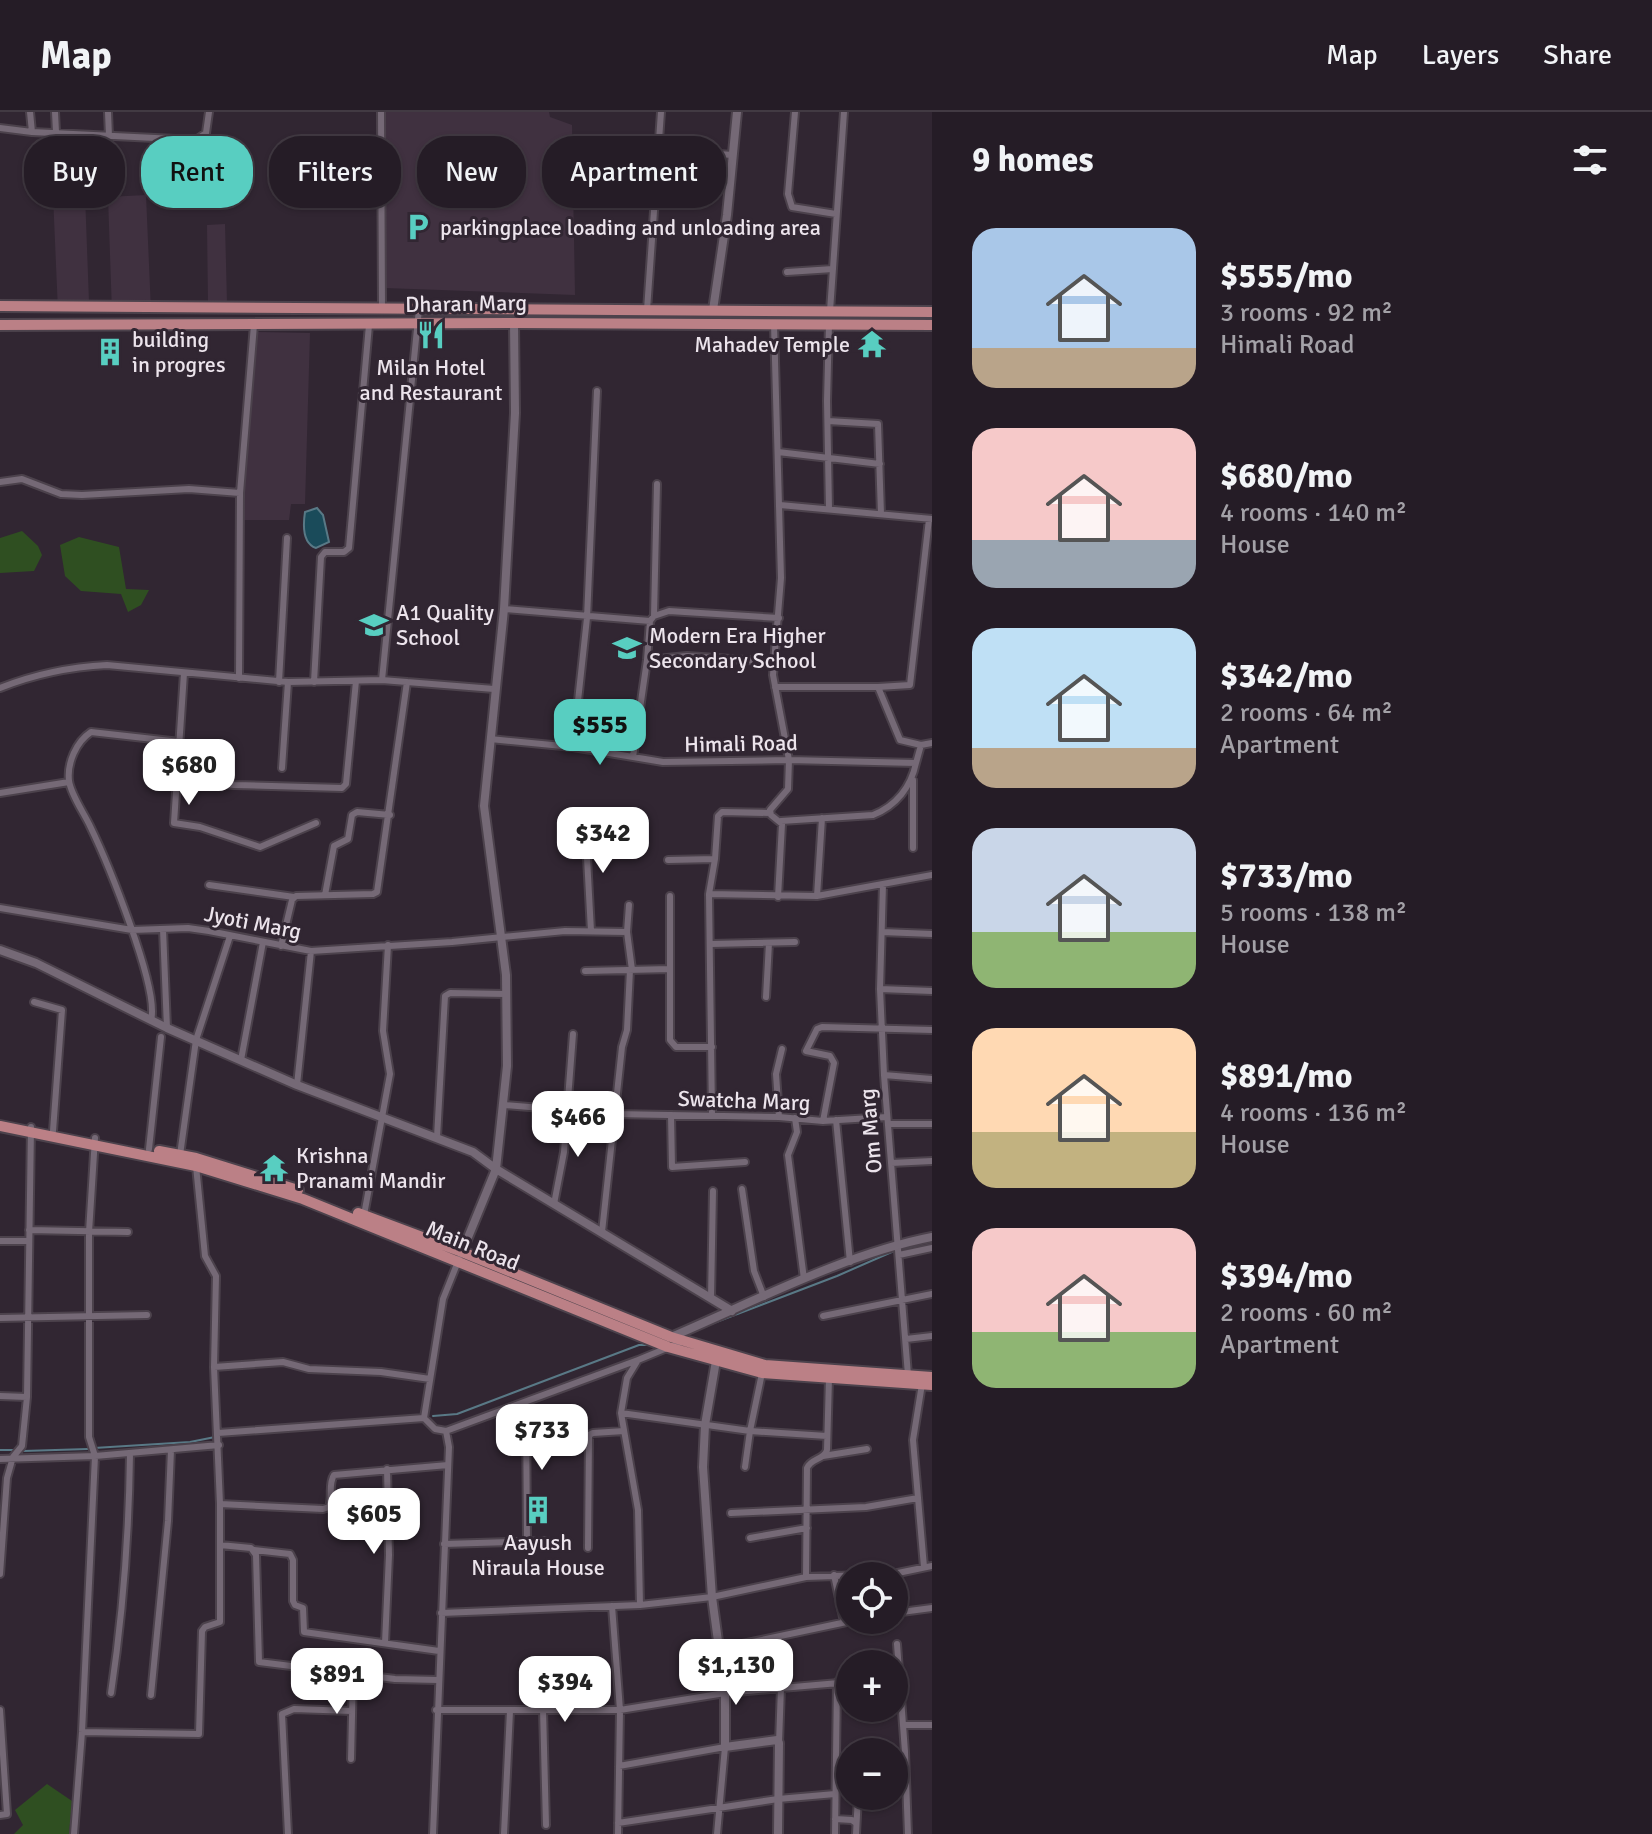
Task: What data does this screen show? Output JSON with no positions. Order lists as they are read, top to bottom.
{
  "streets": {
    "main road": ["Dharan Marg", "Main Road"],
    "street": [
      "Himali Road",
      "Jyoti Marg",
      "Swatcha Marg",
      "Om Marg"
    ]
  },
  "crossings": [
    ["Swatcha Marg", "Om Marg"],
    ["Om Marg", "Main Road"]
  ],
  "places": {
    "parking": ["parkingplace loading and unloading area"],
    "restaurant": ["Milan Hotel and Restaurant"],
    "temple": ["Mahadev Temple", "Krishna Pranami Mandir"],
    "building": ["building in progres", "Aayush Niraula House"],
    "school or university": ["A1 Quality School", "Modern Era Higher Secondary School"]
  },
  "page": {
    "header": "Map",
    "nav": ["Map", "Layers", "Share"],
    "heading": "9 homes",
    "chip": [
      "Buy",
      "Rent",
      "Filters",
      "New",
      "Apartment"
    ],
    "list": [
      {
        "name": "$555/mo",
        "note": "3 rooms · 92 m² · Himali Road"
      },
      {
        "name": "$680/mo",
        "note": "4 rooms · 140 m² · House"
      },
      {
        "name": "$342/mo",
        "note": "2 rooms · 64 m² · Apartment"
      },
      {
        "name": "$733/mo",
        "note": "5 rooms · 138 m² · House"
      },
      {
        "name": "$891/mo",
        "note": "4 rooms · 136 m² · House"
      },
      {
        "name": "$394/mo",
        "note": "2 rooms · 60 m² · Apartment"
      }
    ],
    "price": [
      "$555",
      "$680",
      "$342",
      "$466",
      "$733",
      "$605",
      "$1,130",
      "$891",
      "$394"
    ],
    "map_buttons": ["+", "−"]
  }
}
